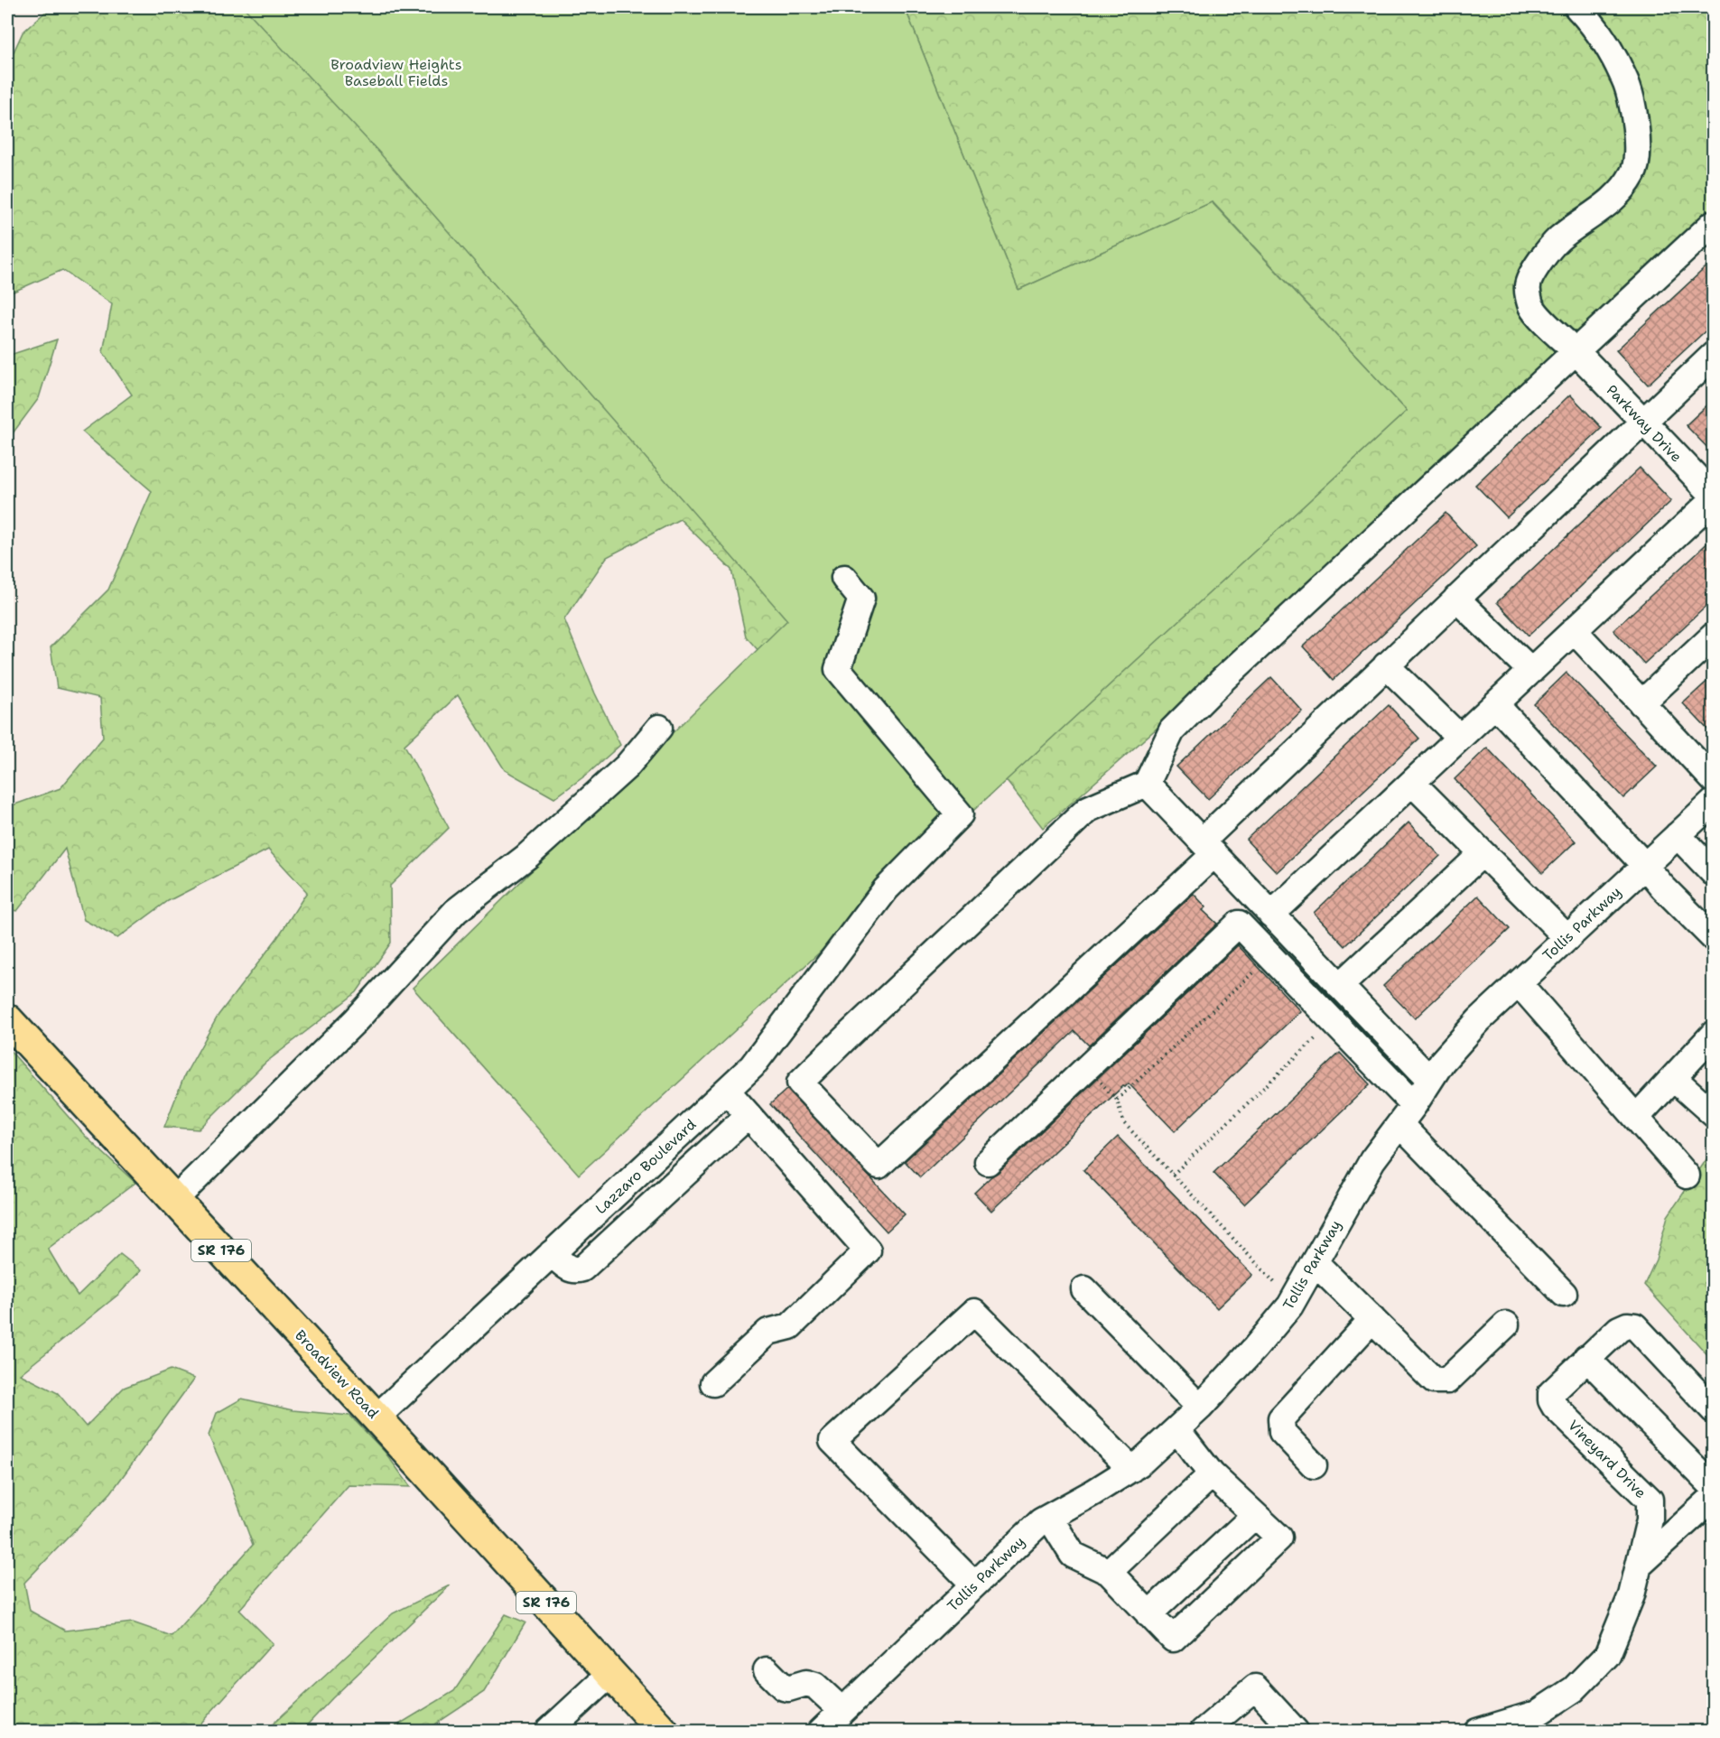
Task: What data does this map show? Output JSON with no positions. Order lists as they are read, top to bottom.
{
  "streets": {
    "main road": ["SR 176", "Broadview Road"],
    "street": [
      "Parkway Drive",
      "Tollis Parkway",
      "Lazzaro Boulevard",
      "Vineyard Drive"
    ]
  },
  "crossings": [
    ["Lazzaro Boulevard", "Broadview Road"]
  ],
  "parks": ["Broadview Heights Baseball Fields"]
}
